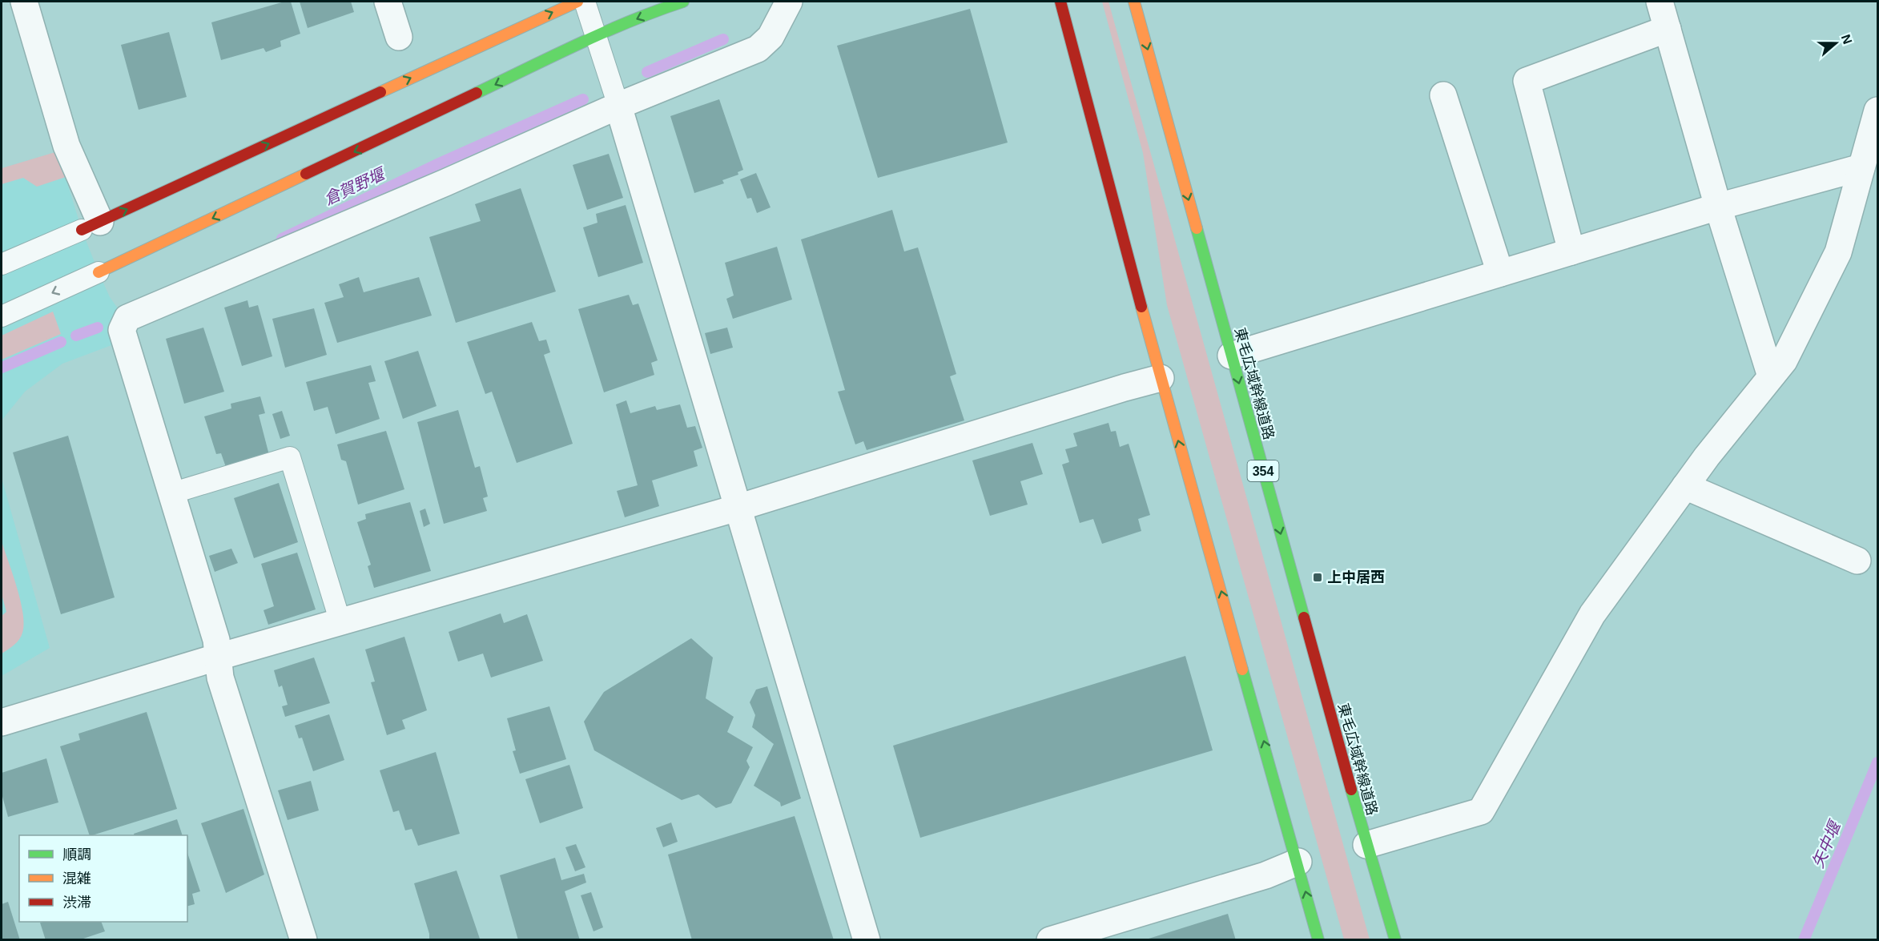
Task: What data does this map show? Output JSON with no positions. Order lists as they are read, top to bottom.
{
  "streets": {
    "main road": ["東毛広域幹線道路", "354"]
  },
  "water": ["倉賀野堰", "矢中堰"],
  "places": {
    "transit": ["上中居西"]
  },
  "legend": ["順調", "混雑", "渋滞"],
  "north": "right"
}
